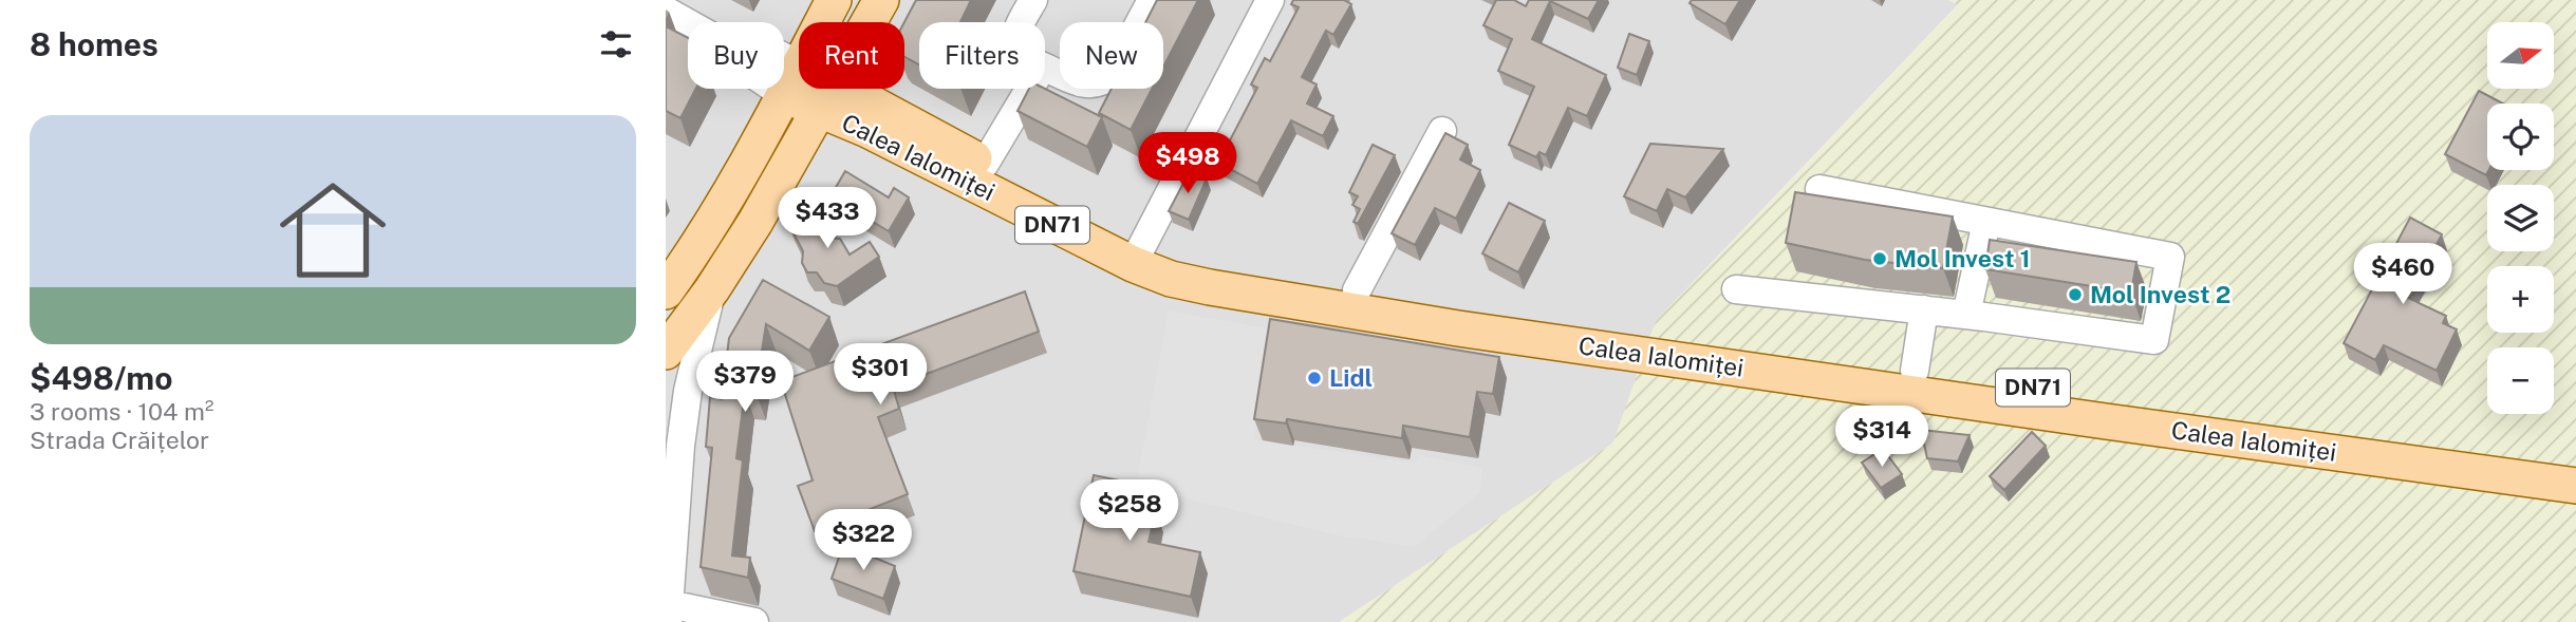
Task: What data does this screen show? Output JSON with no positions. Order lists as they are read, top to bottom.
{
  "streets": {
    "main road": ["Calea Ialomiței", "DN71"]
  },
  "places": ["Mol Invest 1", "Mol Invest 2", "Lidl"],
  "north": "right",
  "page": {
    "heading": "8 homes",
    "map_buttons": ["+", "−"],
    "chip": [
      "Buy",
      "Rent",
      "Filters",
      "New"
    ],
    "list": [
      {
        "name": "$498/mo",
        "note": "3 rooms · 104 m² · Strada Crăițelor"
      }
    ],
    "price": [
      "$498",
      "$433",
      "$460",
      "$301",
      "$379",
      "$314",
      "$258",
      "$322"
    ]
  }
}
